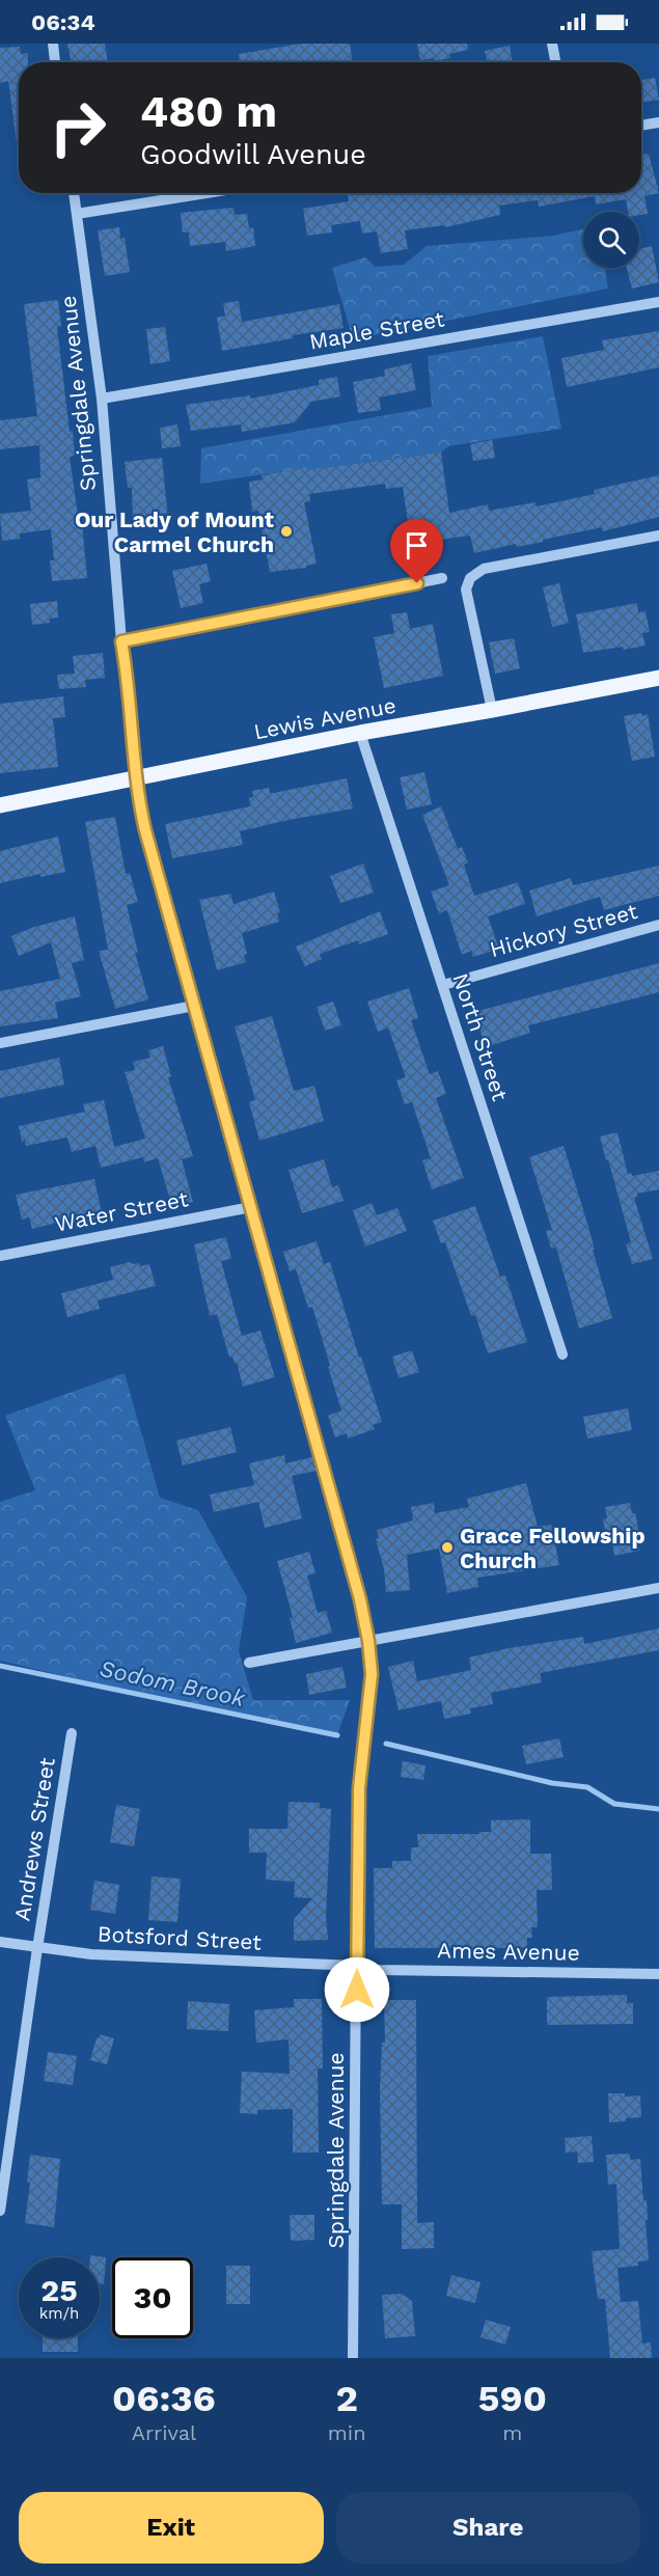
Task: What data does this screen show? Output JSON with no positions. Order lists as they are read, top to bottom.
{
  "streets": {
    "main road": ["Lewis Avenue"],
    "street": [
      "Maple Street",
      "Springdale Avenue",
      "Hickory Street",
      "North Street",
      "Water Street",
      "Andrews Street",
      "Botsford Street",
      "Ames Avenue"
    ]
  },
  "crossings": [
    ["Maple Street", "Springdale Avenue"],
    ["Springdale Avenue", "Lewis Avenue"],
    ["Springdale Avenue", "Water Street"],
    ["Springdale Avenue", "Botsford Street"],
    ["Springdale Avenue", "Ames Avenue"],
    ["Lewis Avenue", "North Street"],
    ["Hickory Street", "North Street"],
    ["Andrews Street", "Botsford Street"],
    ["Botsford Street", "Ames Avenue"]
  ],
  "water": ["Sodom Brook"],
  "places": ["Our Lady of Mount Carmel Church", "Grace Fellowship Church"],
  "page": {
    "status": "06:34",
    "turn": ["480 m", "Goodwill Avenue"],
    "speed": "25 km/h",
    "limit": "30",
    "eta": [
      "06:36",
      "Arrival",
      "2",
      "min",
      "590",
      "m"
    ],
    "buttons": ["Exit", "Share"]
  }
}
